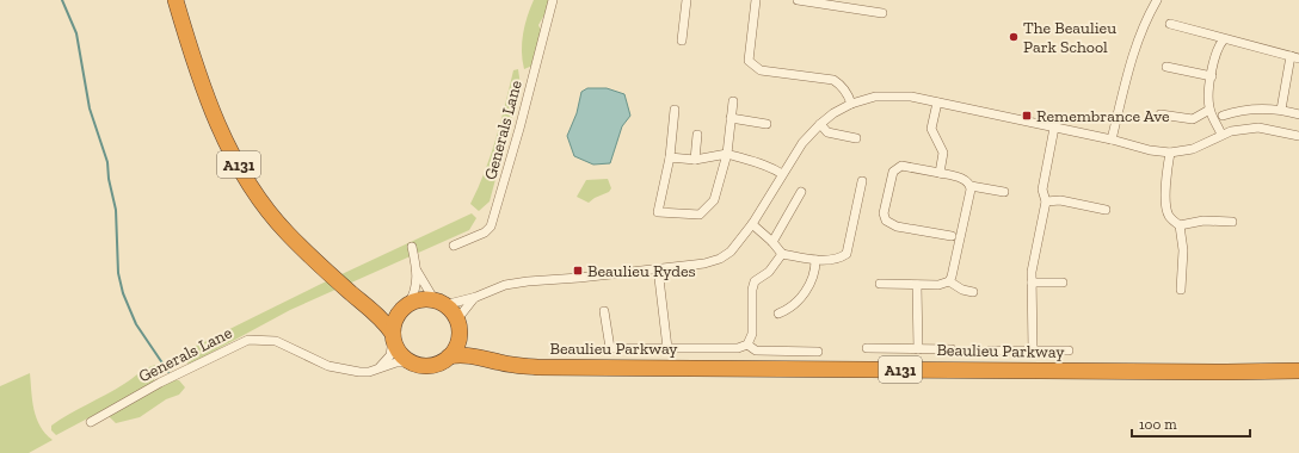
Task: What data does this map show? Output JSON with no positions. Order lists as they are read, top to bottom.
{
  "streets": {
    "highway": ["A131", "Beaulieu Parkway"],
    "street": ["Generals Lane"]
  },
  "crossings": [
    ["Generals Lane", "A131"],
    ["Generals Lane", "Beaulieu Parkway"],
    ["A131", "Beaulieu Parkway"]
  ],
  "places": {
    "other": ["The Beaulieu Park School"],
    "transit": ["Remembrance Ave", "Beaulieu Rydes"]
  },
  "scale_bar": "100 m"
}
